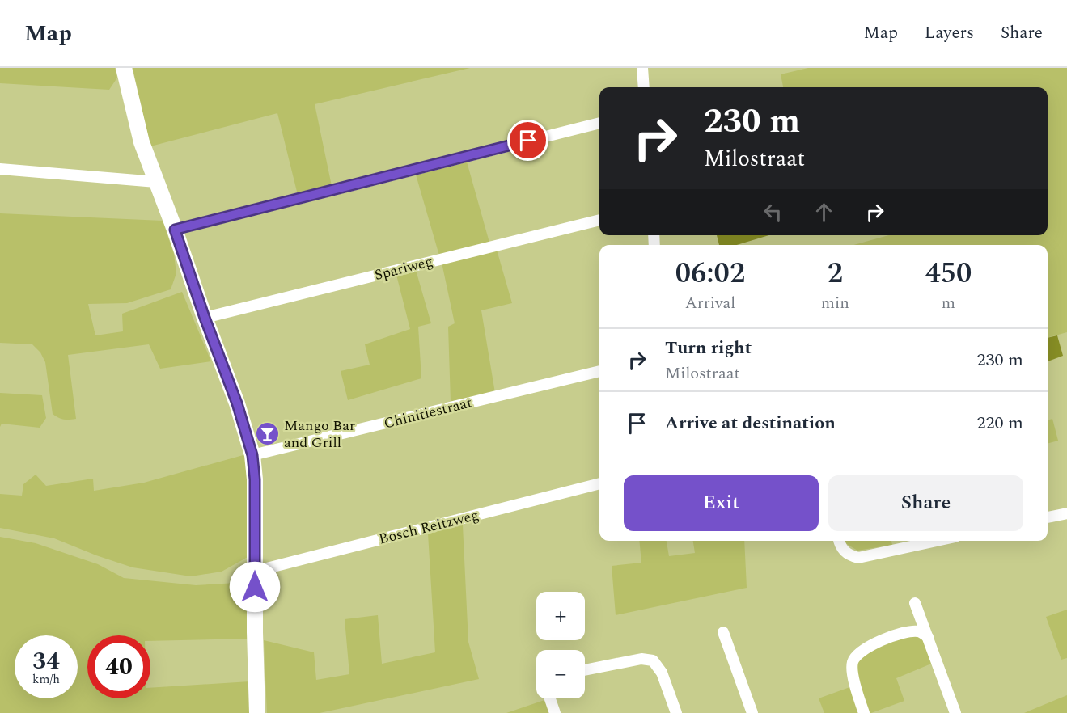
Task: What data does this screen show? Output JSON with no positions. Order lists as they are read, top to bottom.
{
  "streets": {
    "street": ["Spariweg", "Chinitiestraat", "Bosch Reitzweg"]
  },
  "places": {
    "bar": ["Mango Bar and Grill"]
  },
  "page": {
    "header": "Map",
    "nav": ["Map", "Layers", "Share"],
    "turn": ["230 m", "Milostraat"],
    "eta": [
      "06:02",
      "Arrival",
      "2",
      "min",
      "450",
      "m"
    ],
    "list": [
      {
        "name": "Turn right",
        "note": "Milostraat",
        "value": "230 m"
      },
      {
        "name": "Arrive at destination",
        "value": "220 m"
      }
    ],
    "buttons": ["Exit", "Share"],
    "map_buttons": ["+", "−"],
    "speed": "34 km/h",
    "limit": "40"
  }
}
